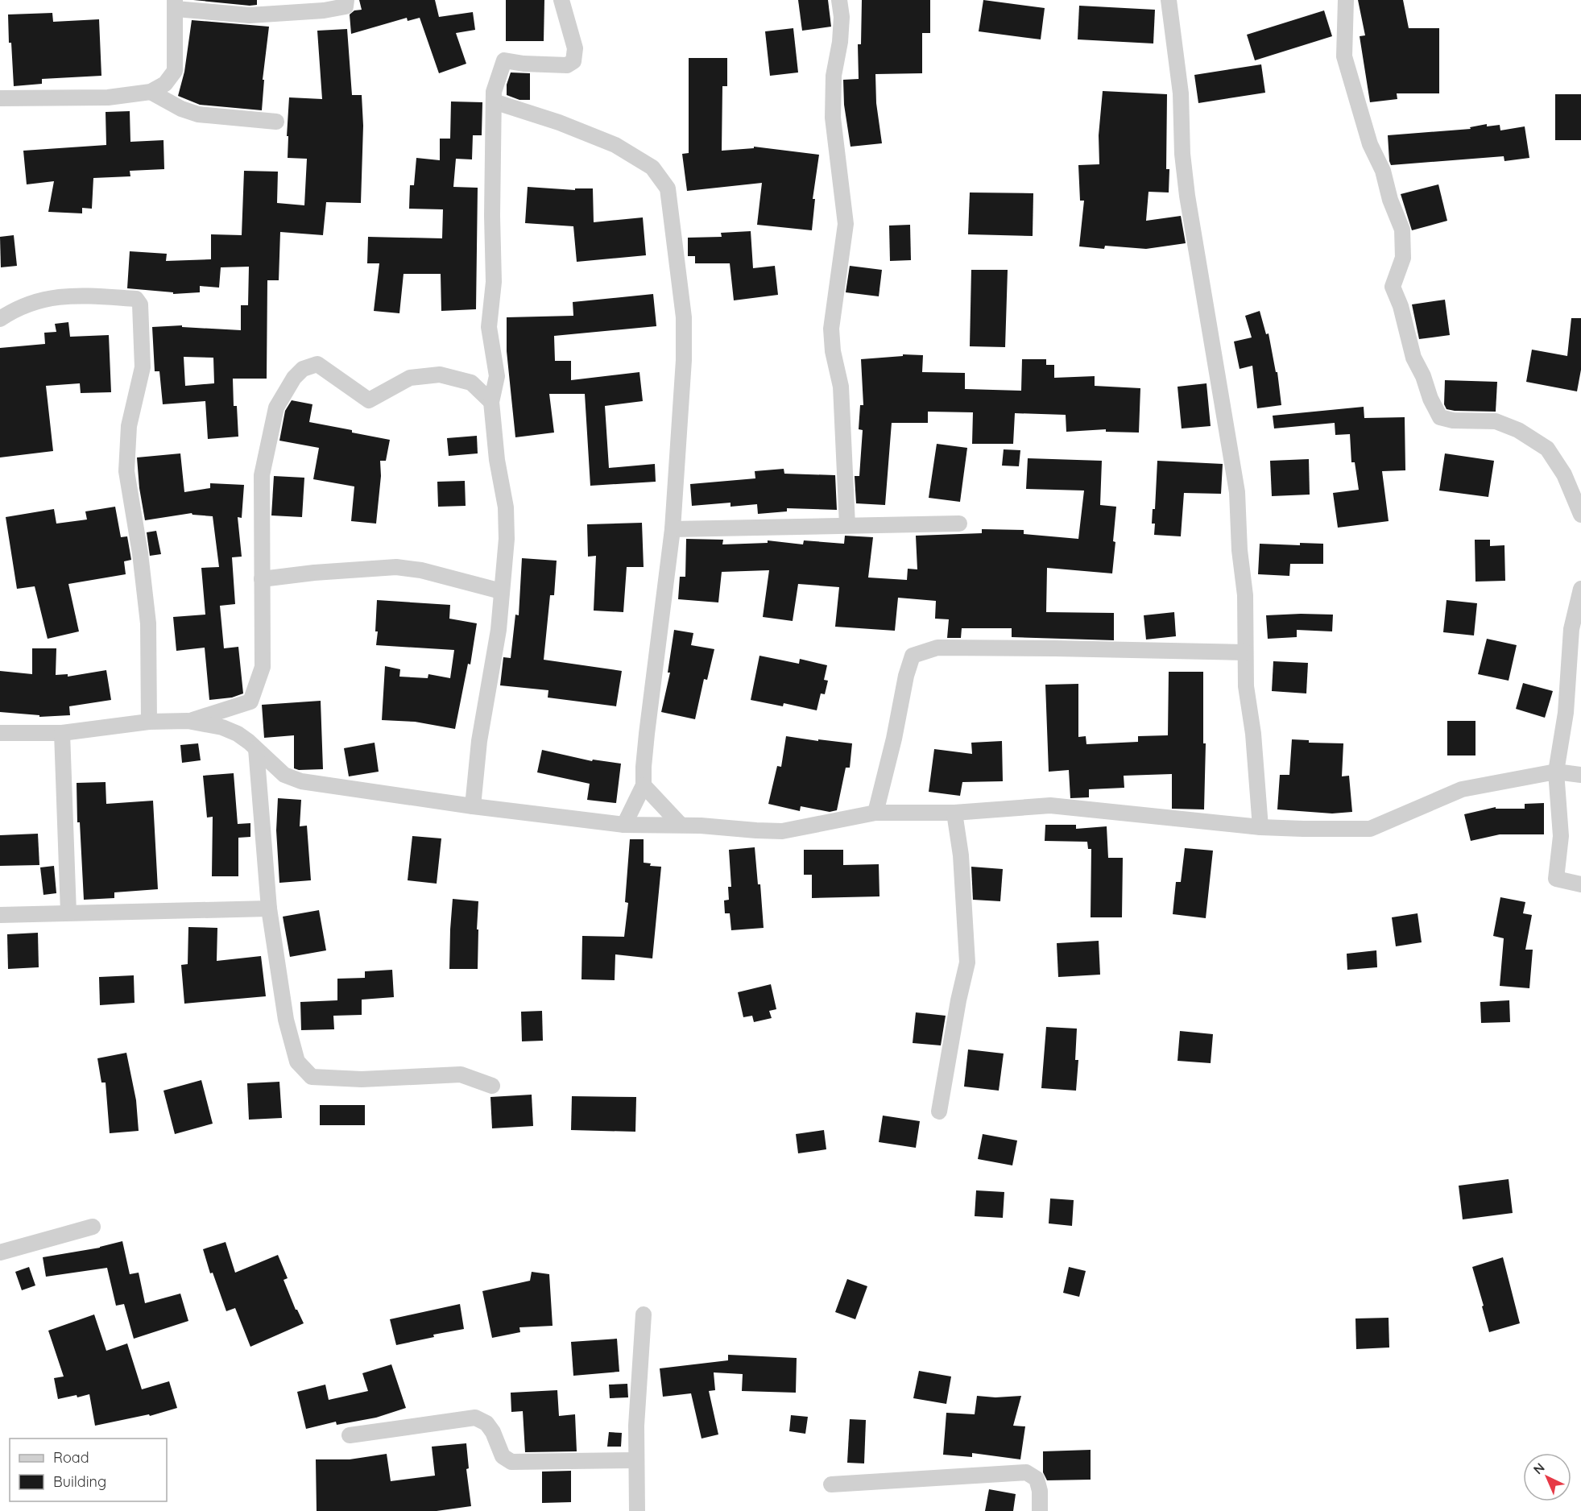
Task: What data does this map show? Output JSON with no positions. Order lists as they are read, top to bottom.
{
  "legend": ["Road", "Building"],
  "north": "top left"
}
